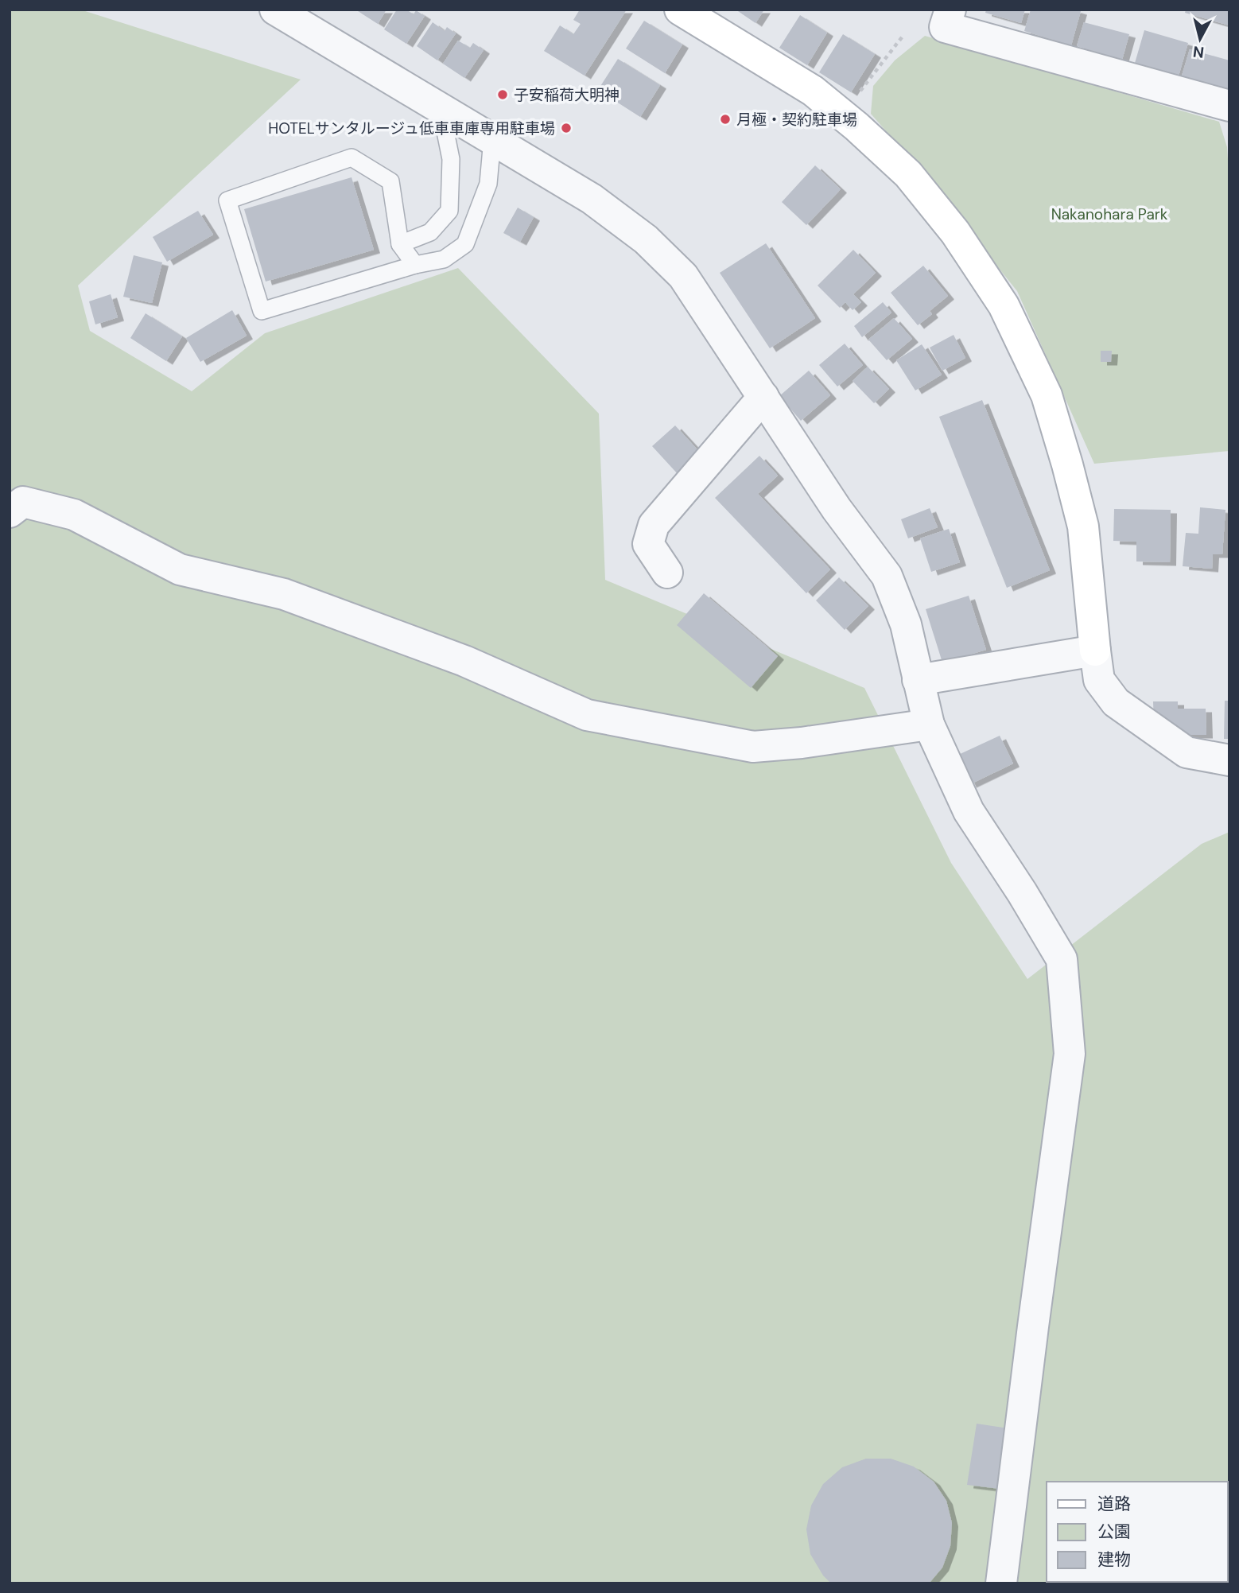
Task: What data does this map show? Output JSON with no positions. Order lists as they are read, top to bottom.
{
  "parks": ["Nakanohara Park"],
  "places": ["子安稲荷大明神", "月極・契約駐車場", "HOTELサンタルージュ低車車庫専用駐車場"],
  "legend": ["道路", "公園", "建物"],
  "north": "bottom"
}
